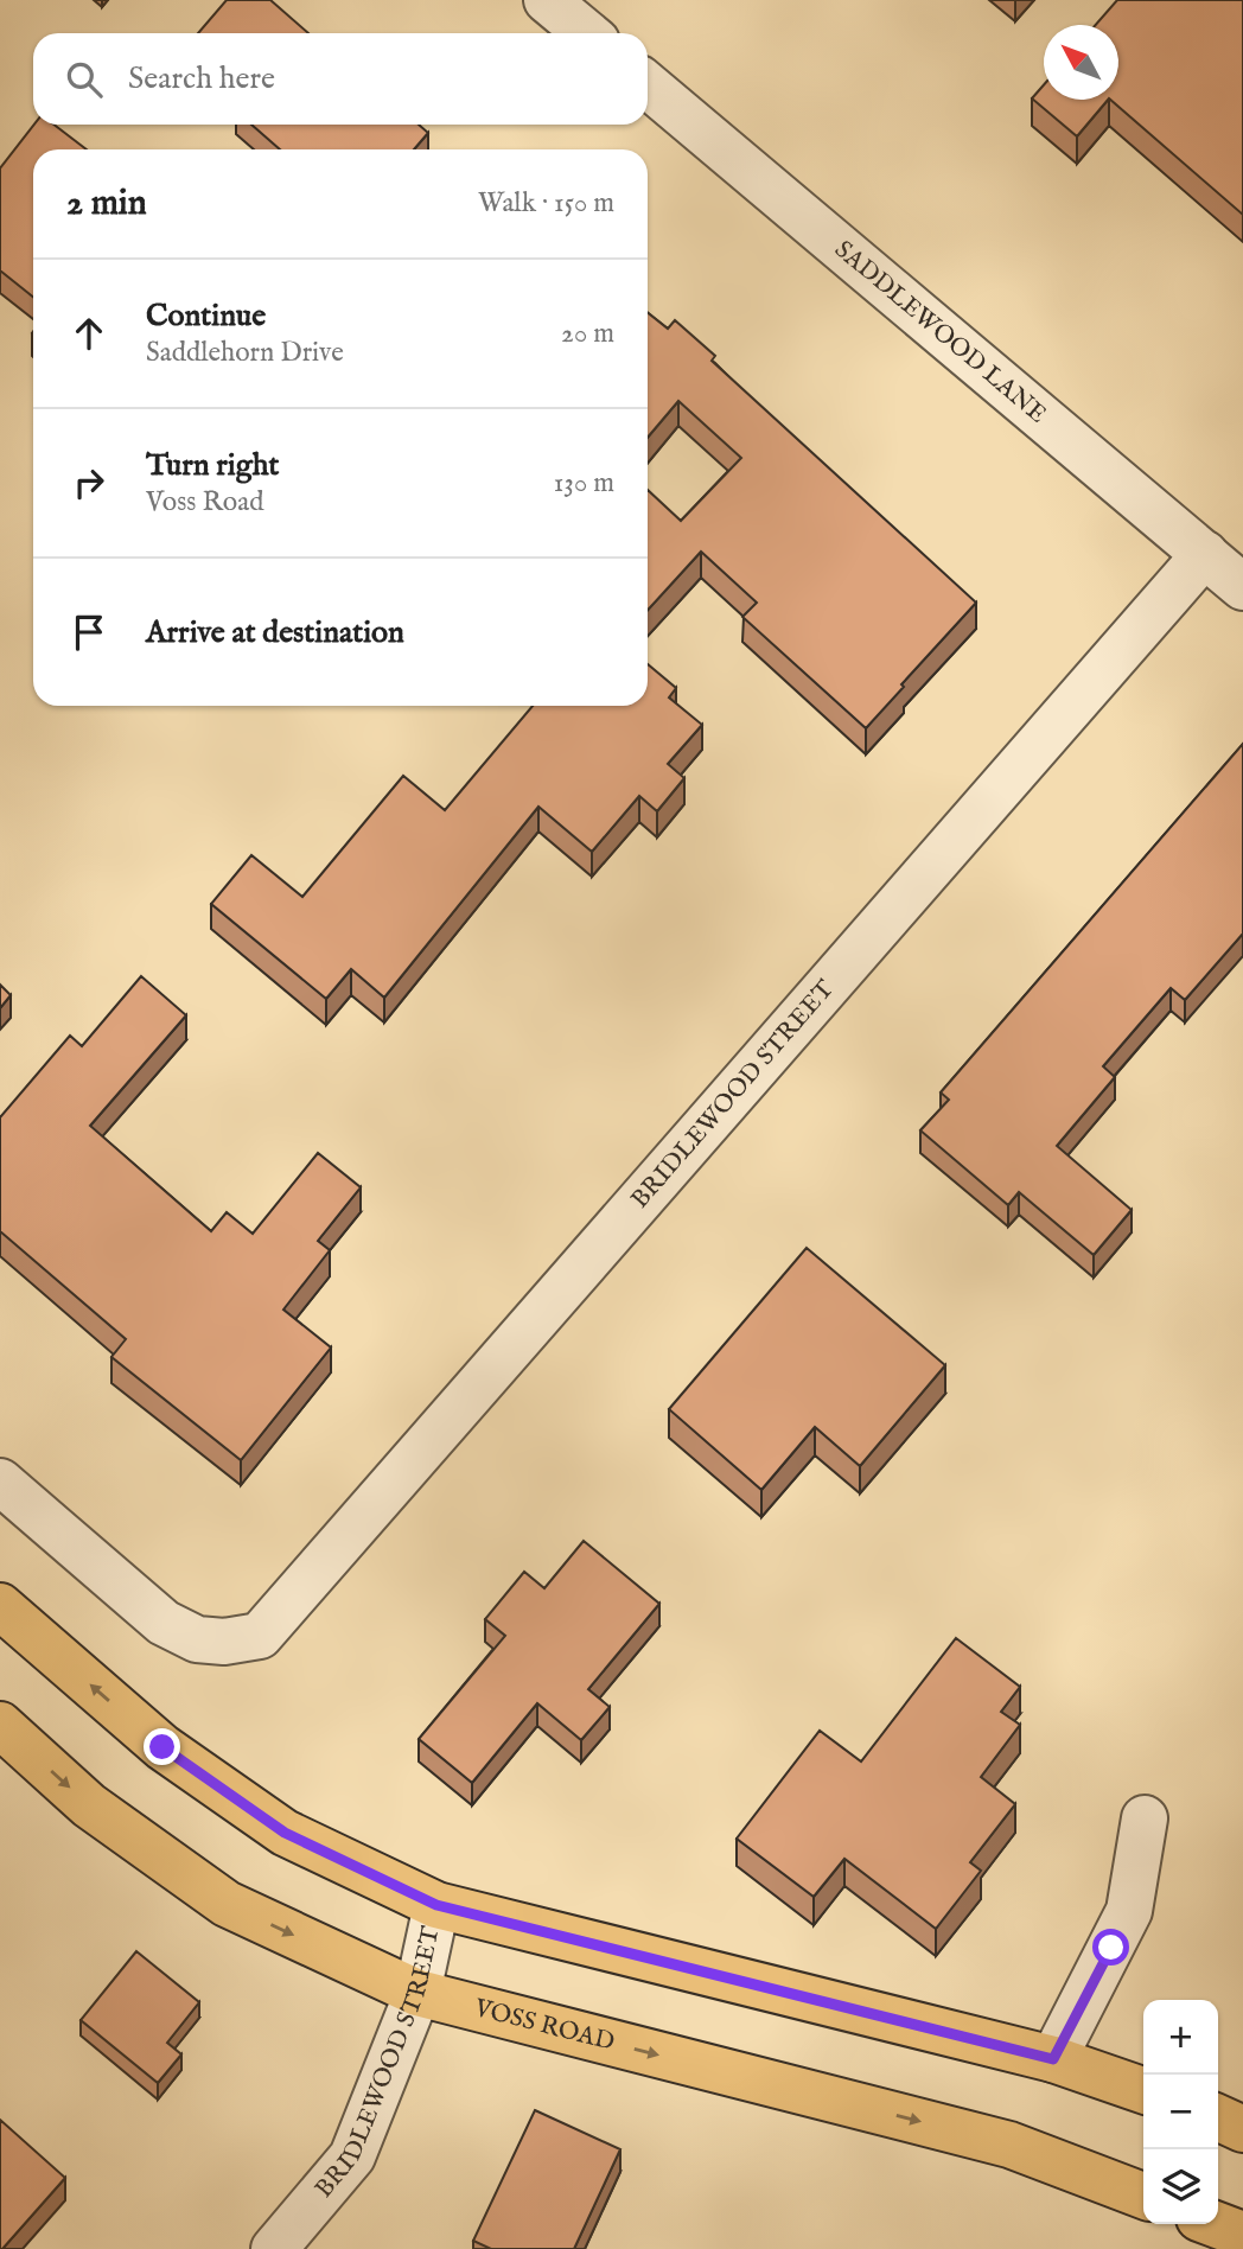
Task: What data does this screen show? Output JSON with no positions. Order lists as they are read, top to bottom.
{
  "streets": {
    "main road": ["VOSS ROAD"],
    "street": ["SADDLEWOOD LANE", "BRIDLEWOOD STREET"]
  },
  "crossings": [
    ["SADDLEWOOD LANE", "BRIDLEWOOD STREET"],
    ["BRIDLEWOOD STREET", "VOSS ROAD"]
  ],
  "north": "top left",
  "page": {
    "search": "Search here",
    "heading": ["2 min", "Walk · 150 m"],
    "list": [
      ["Continue", "Saddlehorn Drive", "20 m"],
      ["Turn right", "Voss Road", "130 m"],
      "Arrive at destination"
    ],
    "map_buttons": ["+", "−"]
  }
}
